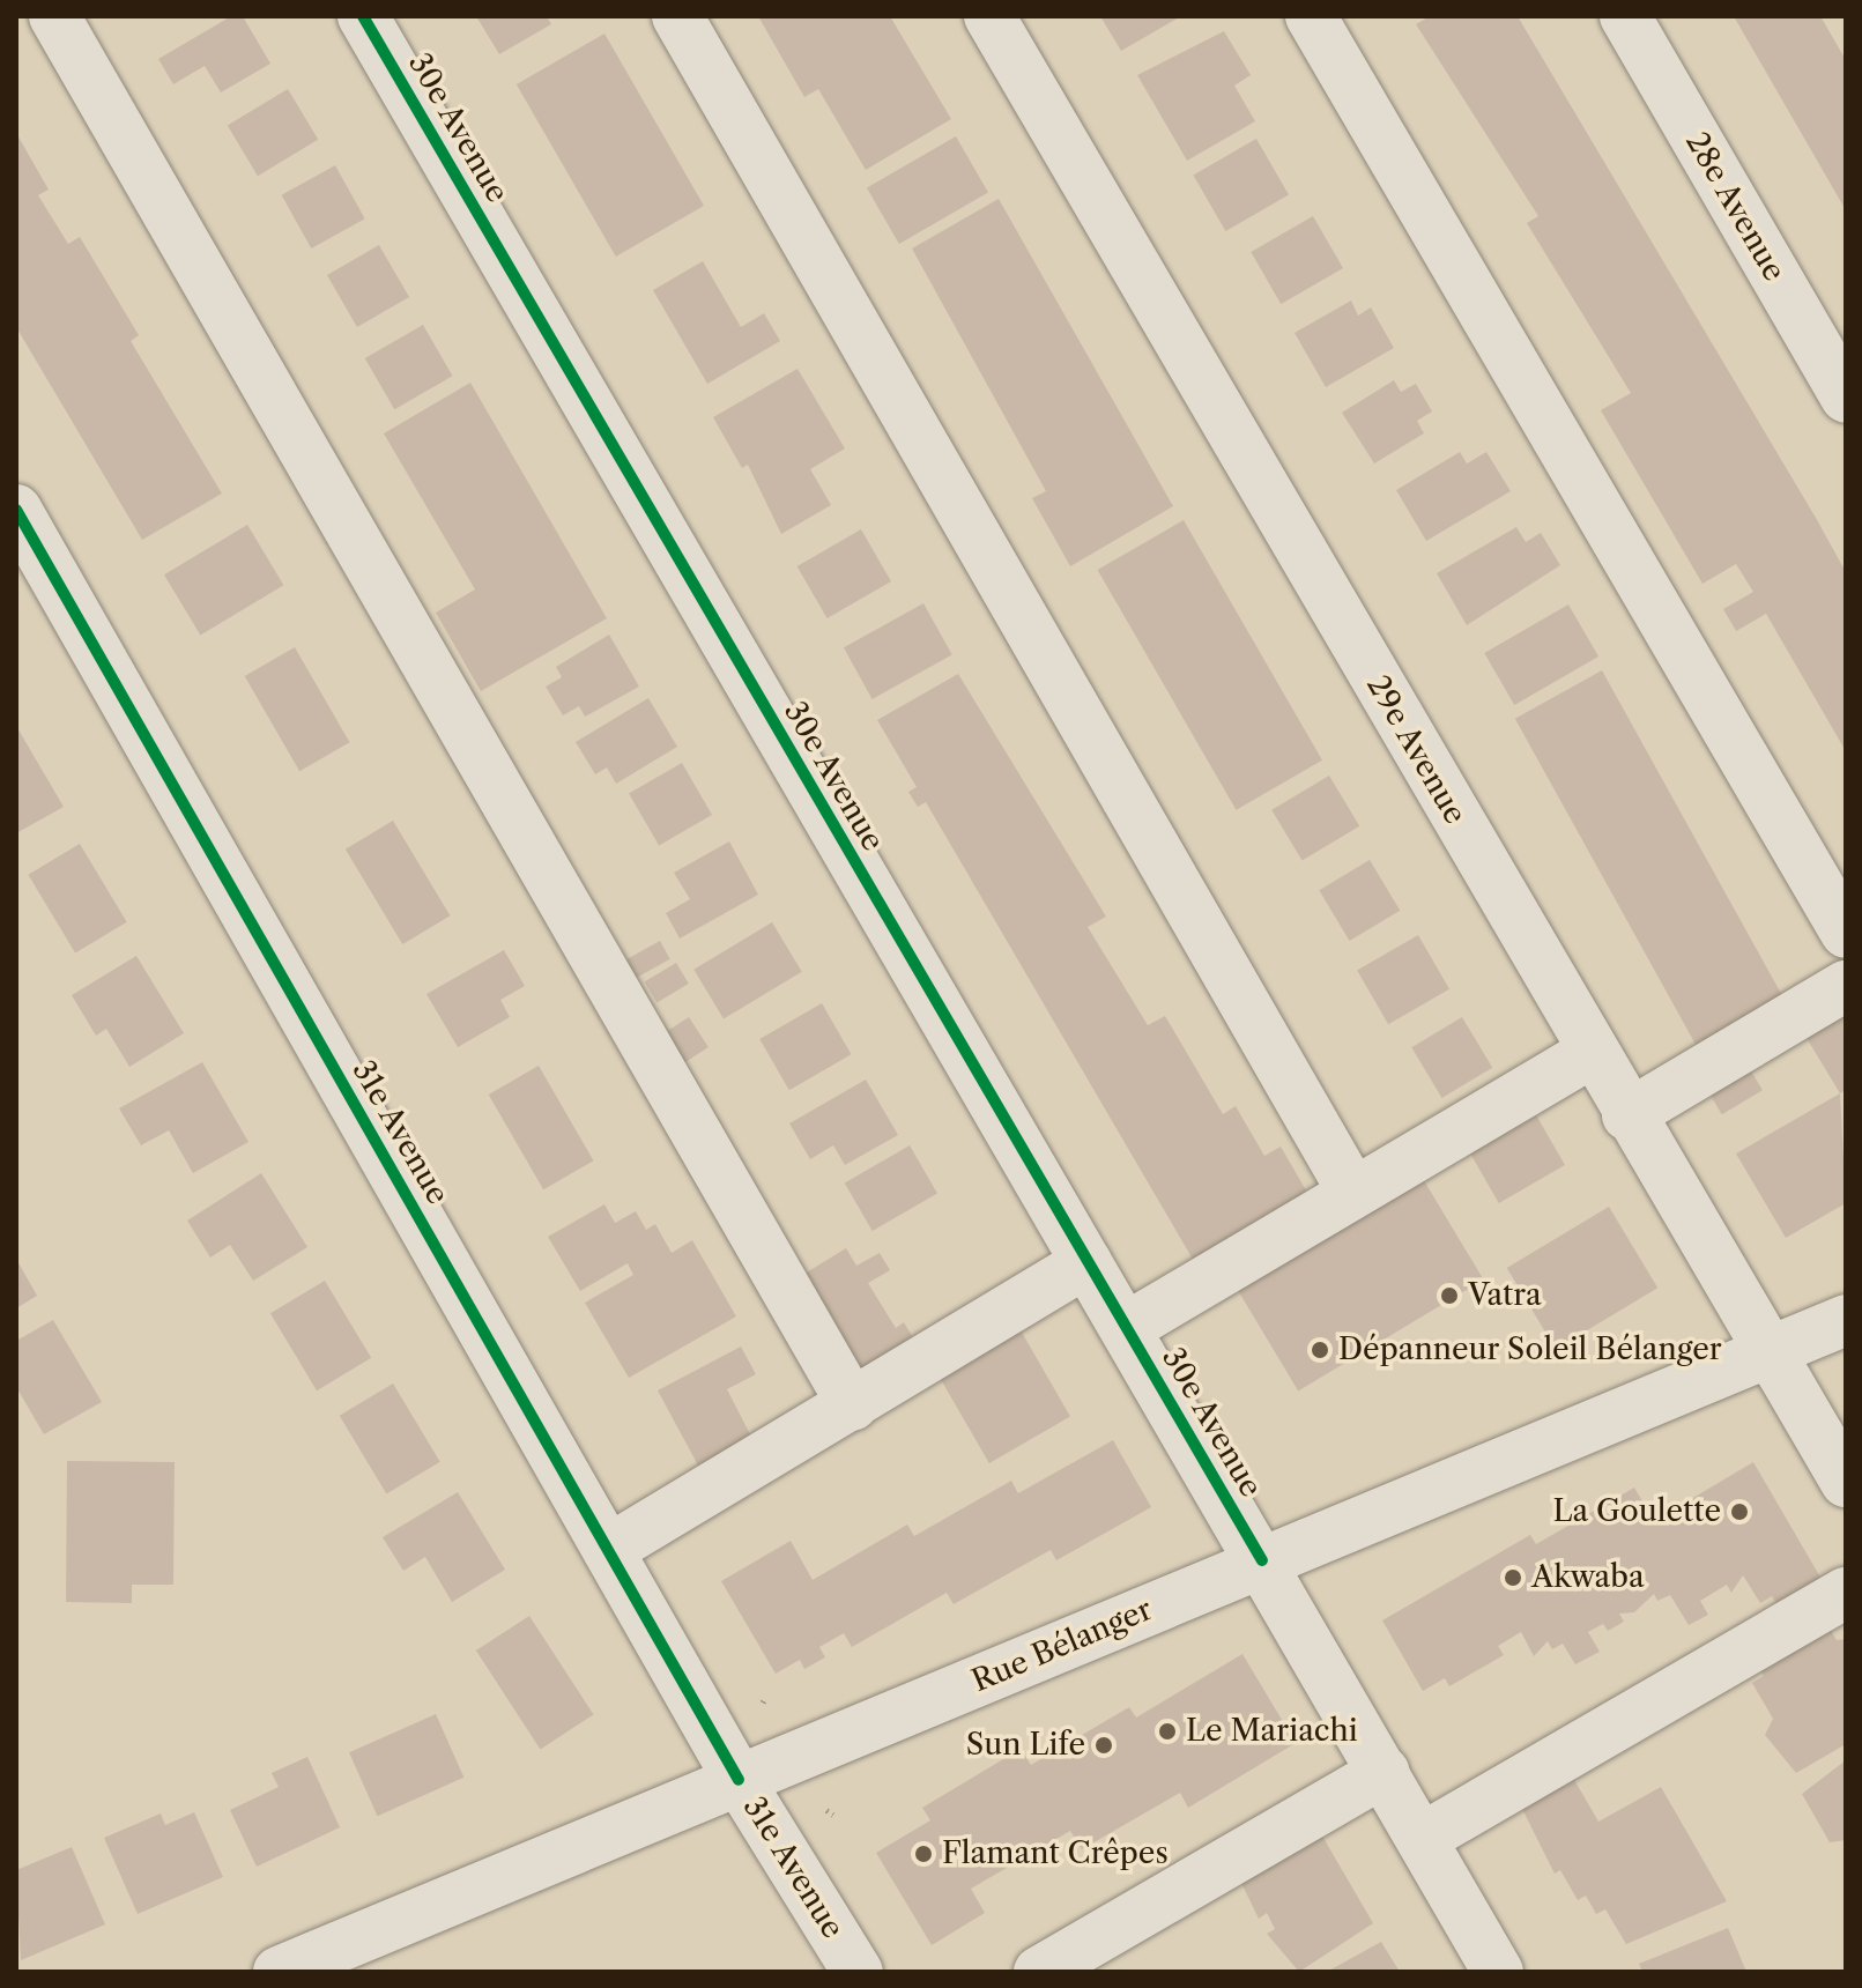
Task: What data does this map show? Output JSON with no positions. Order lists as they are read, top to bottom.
{
  "streets": {
    "street": [
      "30e Avenue",
      "28e Avenue",
      "29e Avenue",
      "31e Avenue",
      "Rue Bélanger"
    ]
  },
  "crossings": [
    ["30e Avenue", "Rue Bélanger"],
    ["29e Avenue", "Rue Bélanger"],
    ["31e Avenue", "Rue Bélanger"]
  ],
  "places": [
    "Vatra",
    "Dépanneur Soleil Bélanger",
    "La Goulette",
    "Akwaba",
    "Le Mariachi",
    "Sun Life",
    "Flamant Crêpes"
  ]
}
